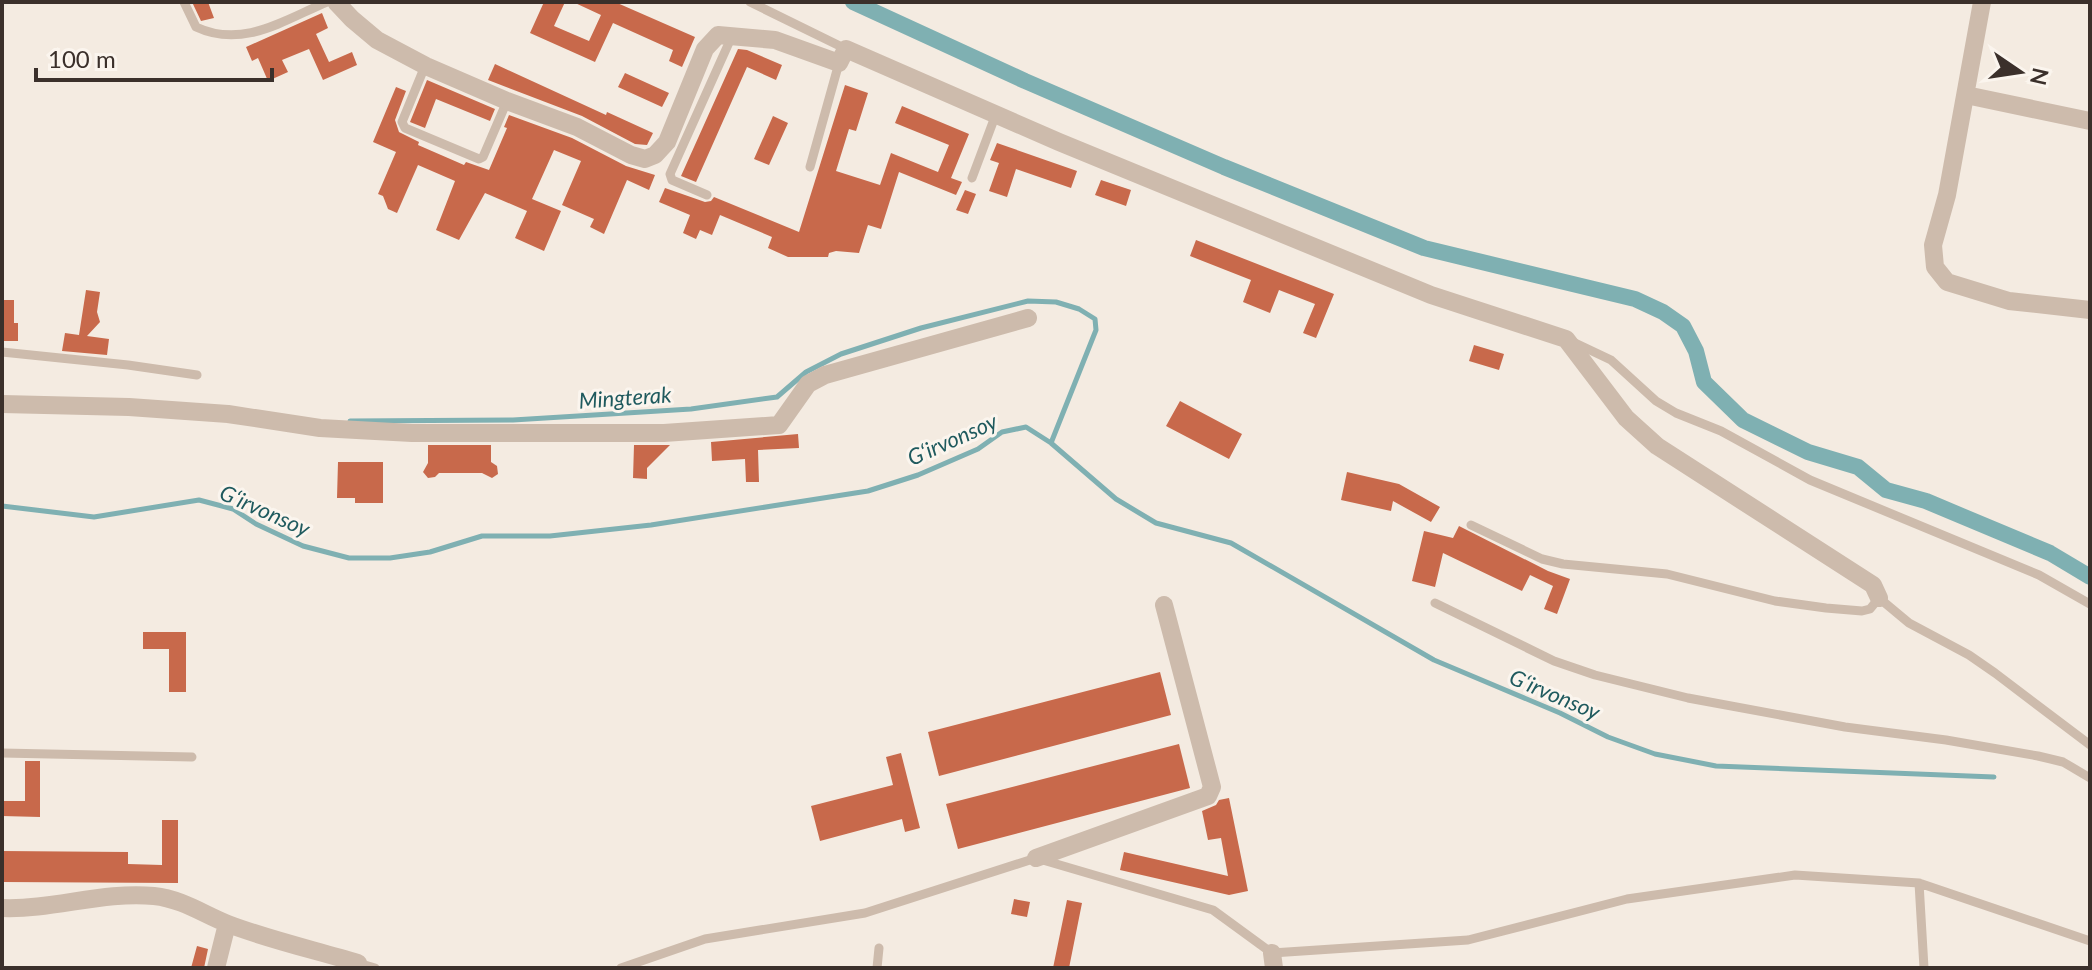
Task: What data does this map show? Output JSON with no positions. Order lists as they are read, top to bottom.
{
  "water": ["Mingterak", "G‘irvonsoy"],
  "scale_bar": "100 m",
  "north": "right"
}
